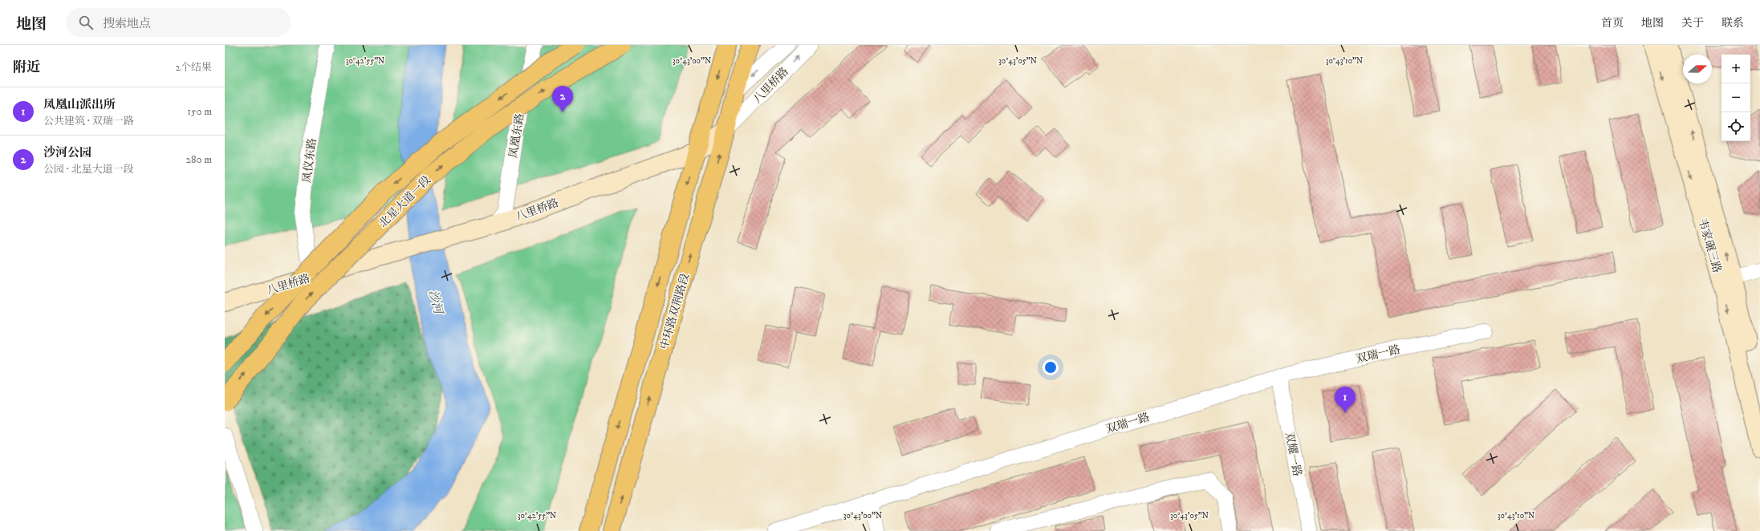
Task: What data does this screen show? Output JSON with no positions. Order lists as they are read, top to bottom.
{
  "streets": {
    "main road": [
      "八里桥路",
      "北星大道一段",
      "韦家碾三路",
      "中环路双荆路段"
    ],
    "street": [
      "凤凰东路",
      "凤仪东路",
      "双瑞一路",
      "双耀一路"
    ]
  },
  "crossings": [
    ["八里桥路", "凤凰东路"],
    ["八里桥路", "凤仪东路"],
    ["八里桥路", "中环路双荆路段"],
    ["双瑞一路", "双耀一路"]
  ],
  "water": ["沙河"],
  "north": "right",
  "page": {
    "header": "地图",
    "search": "搜索地点",
    "nav": [
      "首页",
      "地图",
      "关于",
      "联系"
    ],
    "heading": ["附近", "2个结果"],
    "map_buttons": ["+", "−"],
    "pins": ["2", "1"],
    "list": [
      {
        "mark": "1",
        "name": "凤凰山派出所",
        "note": "公共建筑 · 双瑞一路",
        "value": "150 m"
      },
      {
        "mark": "2",
        "name": "沙河公园",
        "note": "公园 · 北星大道一段",
        "value": "280 m"
      }
    ]
  },
  "coordinates": [
    "30°42'55\"N",
    "30°43'00\"N",
    "30°43'05\"N",
    "30°43'10\"N"
  ]
}
